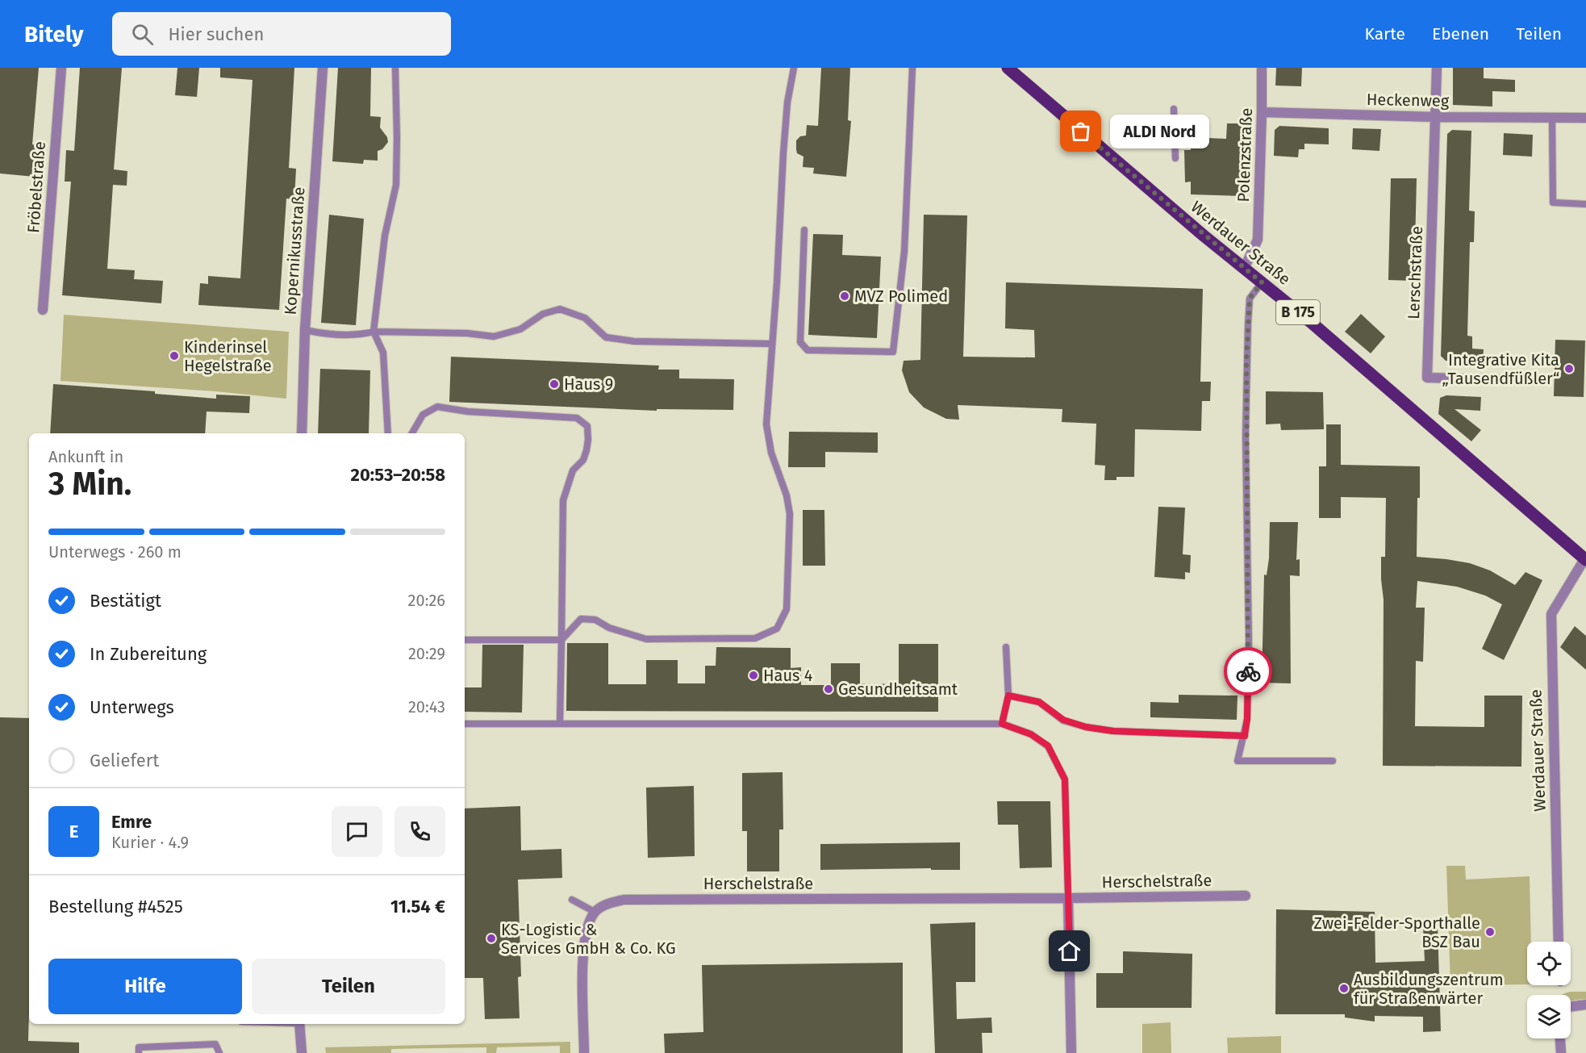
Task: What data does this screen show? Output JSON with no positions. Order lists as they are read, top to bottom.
{
  "streets": {
    "main road": ["Werdauer Straße", "B 175"],
    "street": [
      "Heckenweg",
      "Polenzstraße",
      "Fröbelstraße",
      "Kopernikusstraße",
      "Lerschstraße",
      "Herschelstraße"
    ]
  },
  "crossings": [
    ["Heckenweg", "Polenzstraße"],
    ["Heckenweg", "Lerschstraße"],
    ["Polenzstraße", "Werdauer Straße"]
  ],
  "places": [
    "ALDI Nord",
    "MVZ Polimed",
    "Kinderinsel Hegelstraße",
    "Integrative Kita „Tausendfüßler“",
    "Haus 9",
    "Haus 4",
    "Gesundheitsamt",
    "Zwei-Felder-Sporthalle BSZ Bau",
    "KS-Logistic & Services GmbH & Co. KG",
    "Ausbildungszentrum für Straßenwärter"
  ],
  "page": {
    "header": "Bitely",
    "search": "Hier suchen",
    "nav": ["Karte", "Ebenen", "Teilen"],
    "bubble": "ALDI Nord",
    "heading": ["3 Min.", "Ankunft in", "20:53–20:58"],
    "panel": [
      "Emre",
      "Kurier · 4.9",
      "Bestellung #4525",
      "11.54 €"
    ],
    "bar": "Unterwegs · 260 m",
    "list": [
      ["Bestätigt", "20:26"],
      ["In Zubereitung", "20:29"],
      ["Unterwegs", "20:43"],
      "Geliefert"
    ],
    "round": "E",
    "buttons": ["Hilfe", "Teilen"]
  }
}
